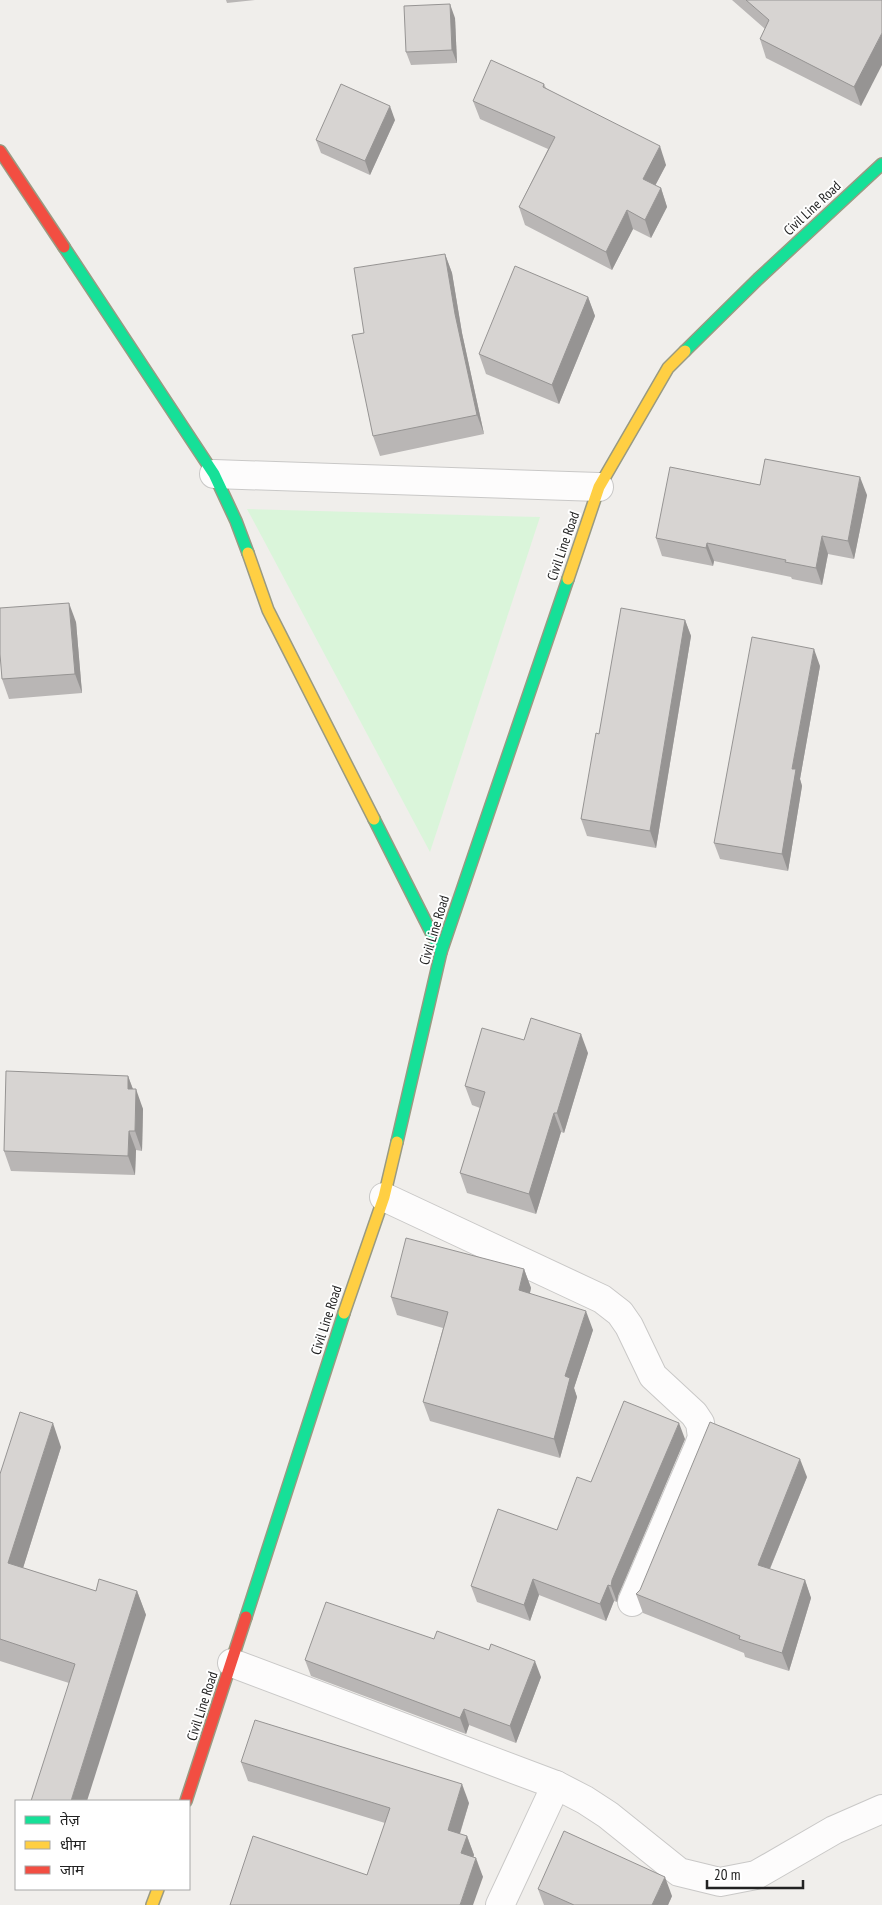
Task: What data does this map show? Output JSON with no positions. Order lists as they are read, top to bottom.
{
  "streets": {
    "street": ["Civil Line Road"]
  },
  "legend": ["तेज़", "धीमा", "जाम"],
  "scale_bar": "20 m"
}
